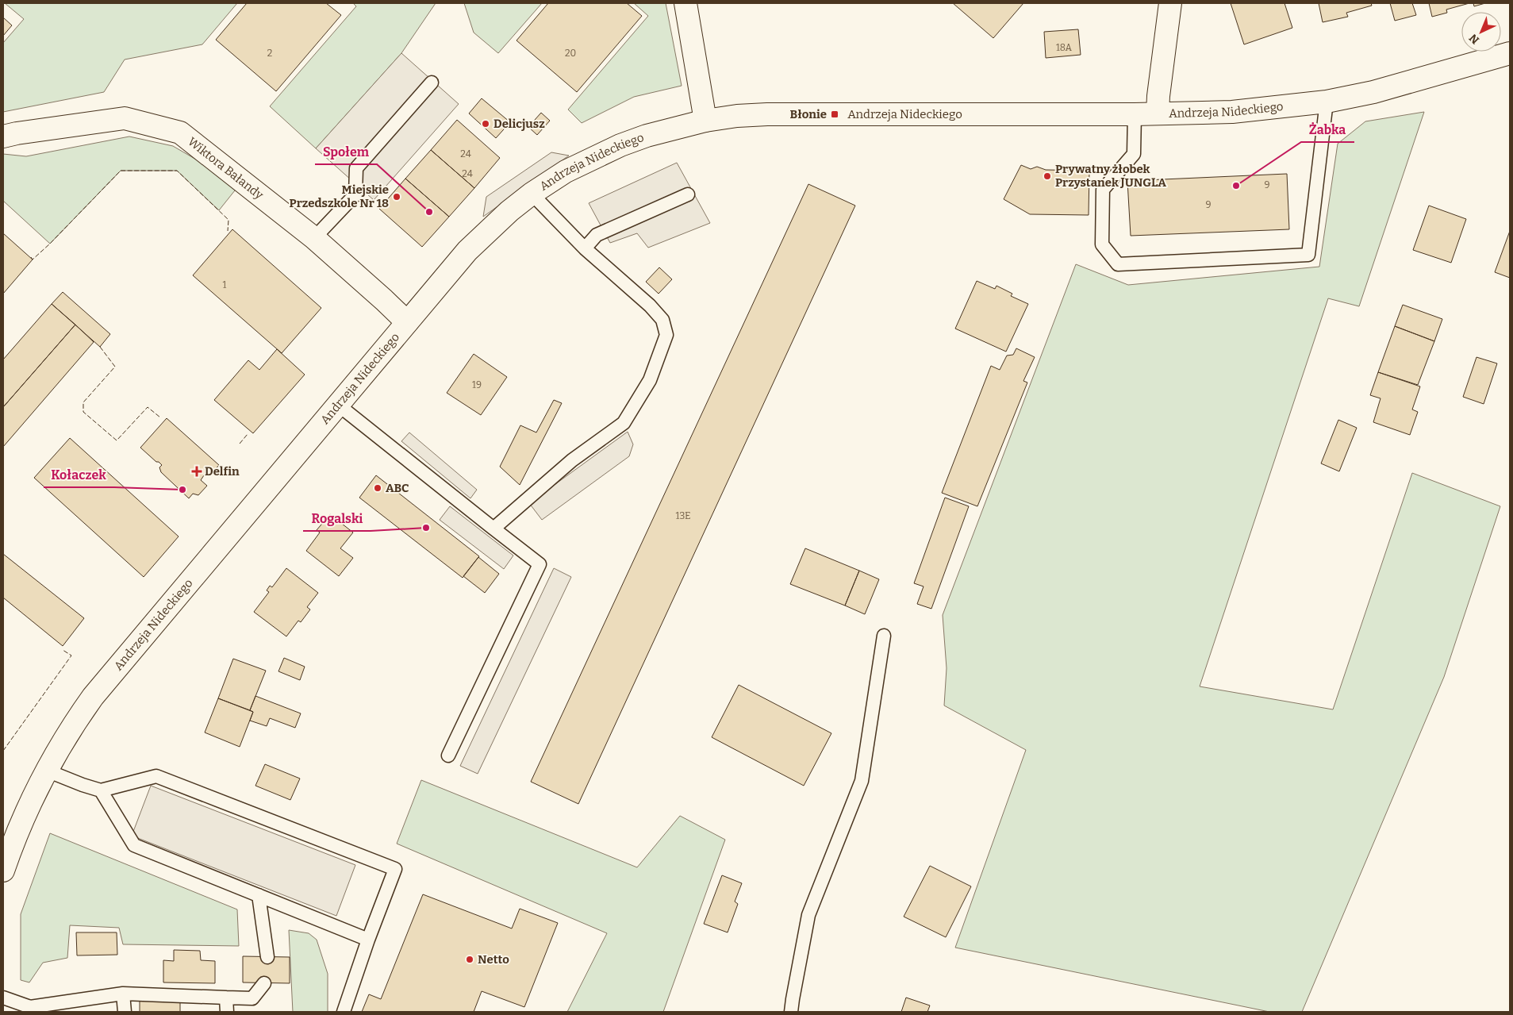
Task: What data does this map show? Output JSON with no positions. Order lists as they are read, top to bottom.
{
  "streets": {
    "street": ["Andrzeja Nideckiego", "Wiktora Bałandy"]
  },
  "crossings": [
    ["Andrzeja Nideckiego", "Wiktora Bałandy"]
  ],
  "places": {
    "transit": ["Błonie"],
    "other": [
      "Delicjusz",
      "Prywatny żłobek Przystanek JUNGLA",
      "Żabka",
      "Miejskie Przedszkole Nr 18",
      "Społem",
      "ABC",
      "Kołaczek",
      "Rogalski",
      "Netto"
    ],
    "health": ["Delfin"]
  },
  "house_numbers": [
    "18A",
    "2",
    "20",
    "24",
    "24",
    "9",
    "9",
    "1",
    "19",
    "13E"
  ],
  "north": "bottom left"
}
